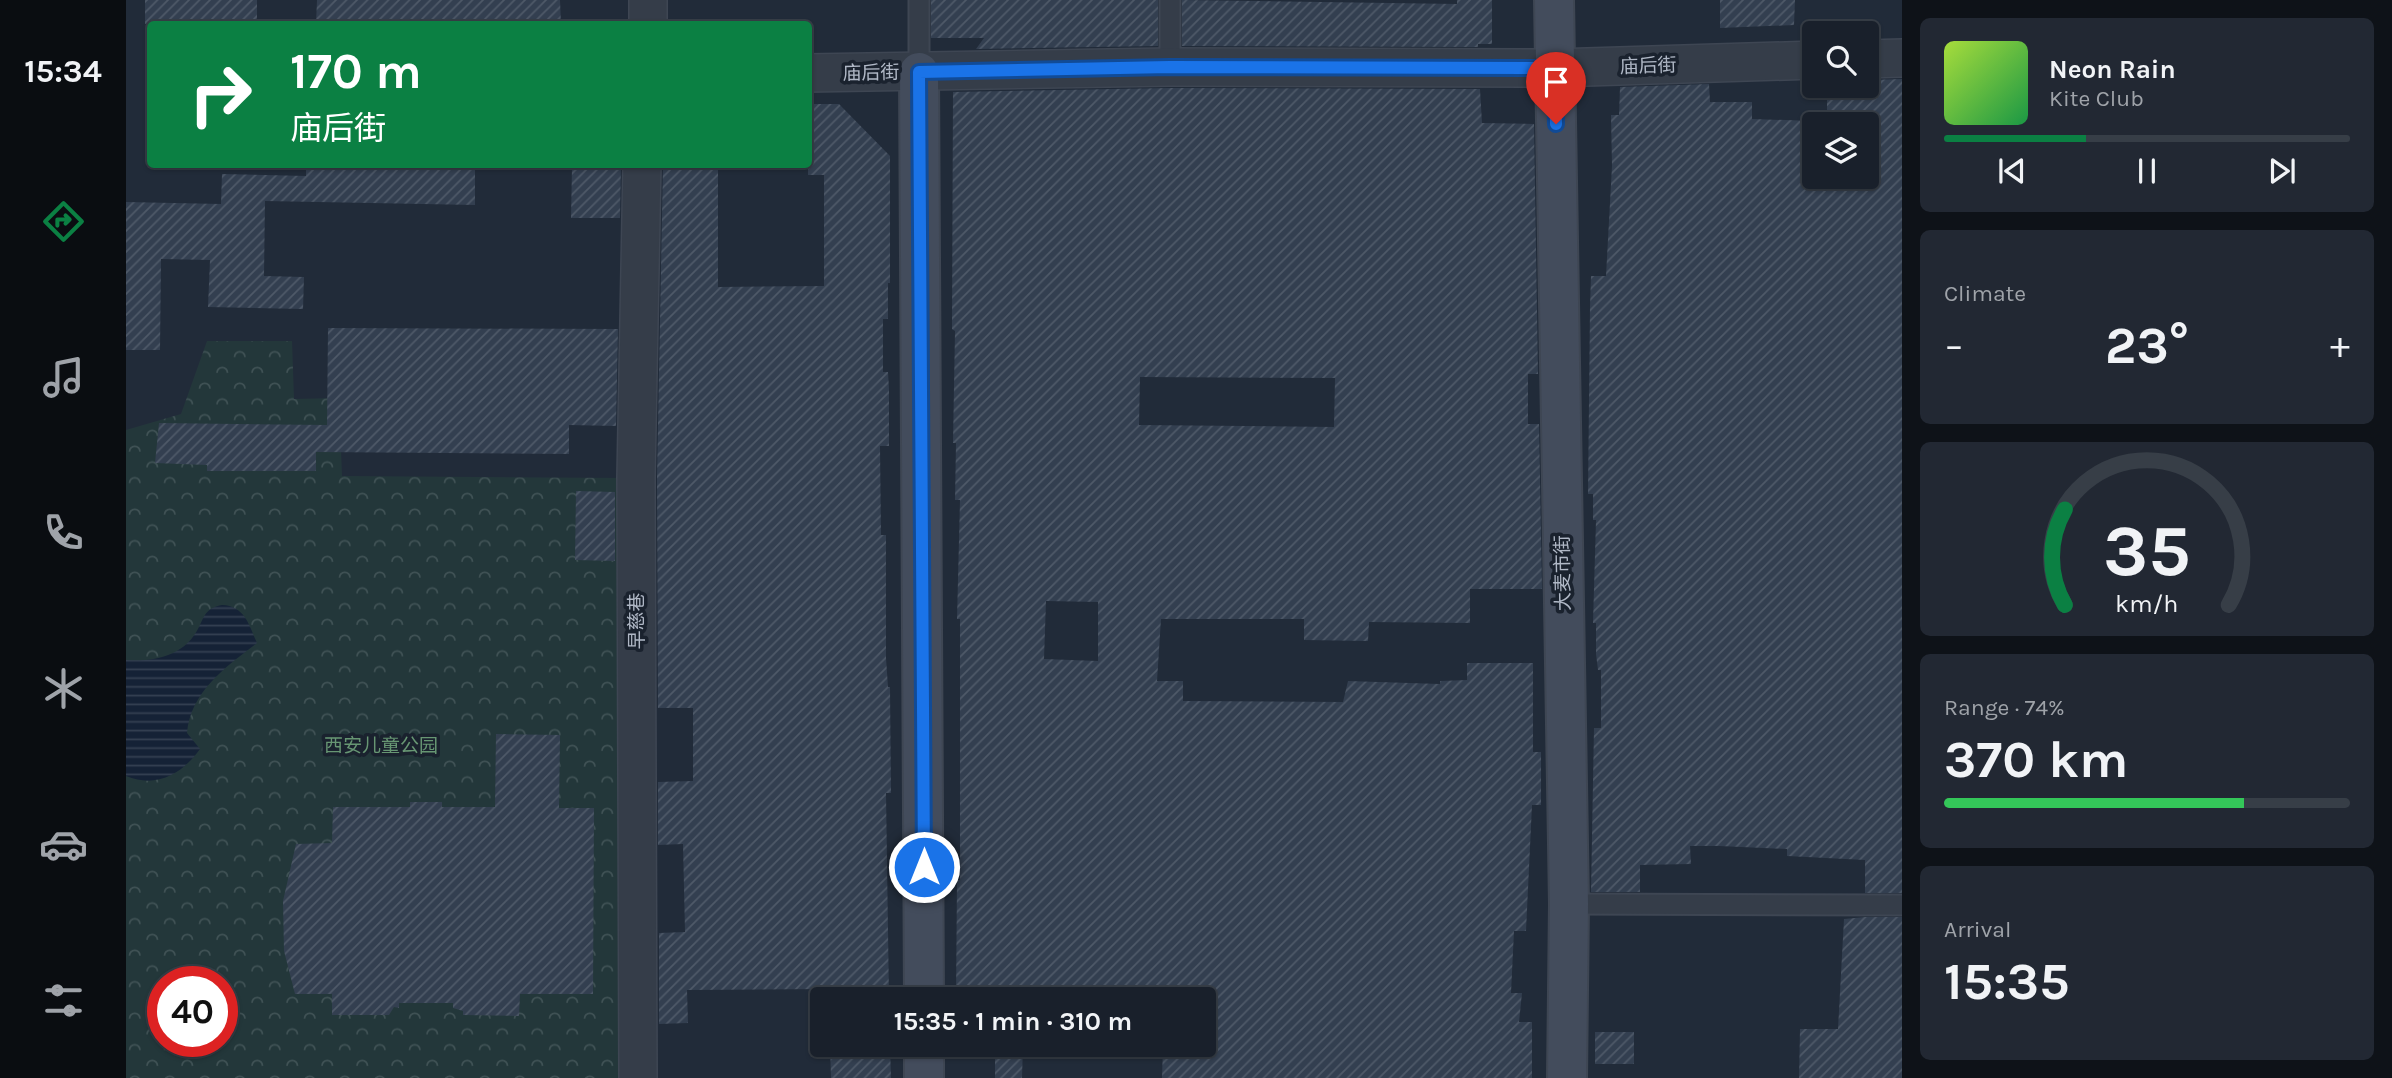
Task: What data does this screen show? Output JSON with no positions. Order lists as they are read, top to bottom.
{
  "streets": {
    "street": ["庙后街", "大麦市街", "早慈巷"]
  },
  "crossings": [
    ["庙后街", "大麦市街"]
  ],
  "parks": ["西安儿童公园"],
  "page": {
    "tabs": "15:34",
    "turn": ["170 m", "庙后街"],
    "song": ["Neon Rain", "Kite Club"],
    "tile": [
      "Climate",
      ["Range · 74%", "370 km"],
      ["Arrival", "15:35"]
    ],
    "heat": ["−", "23°", "+"],
    "limit": "40",
    "trip": "15:35 · 1 min · 310 m",
    "gauge": ["35", "km/h"]
  }
}
